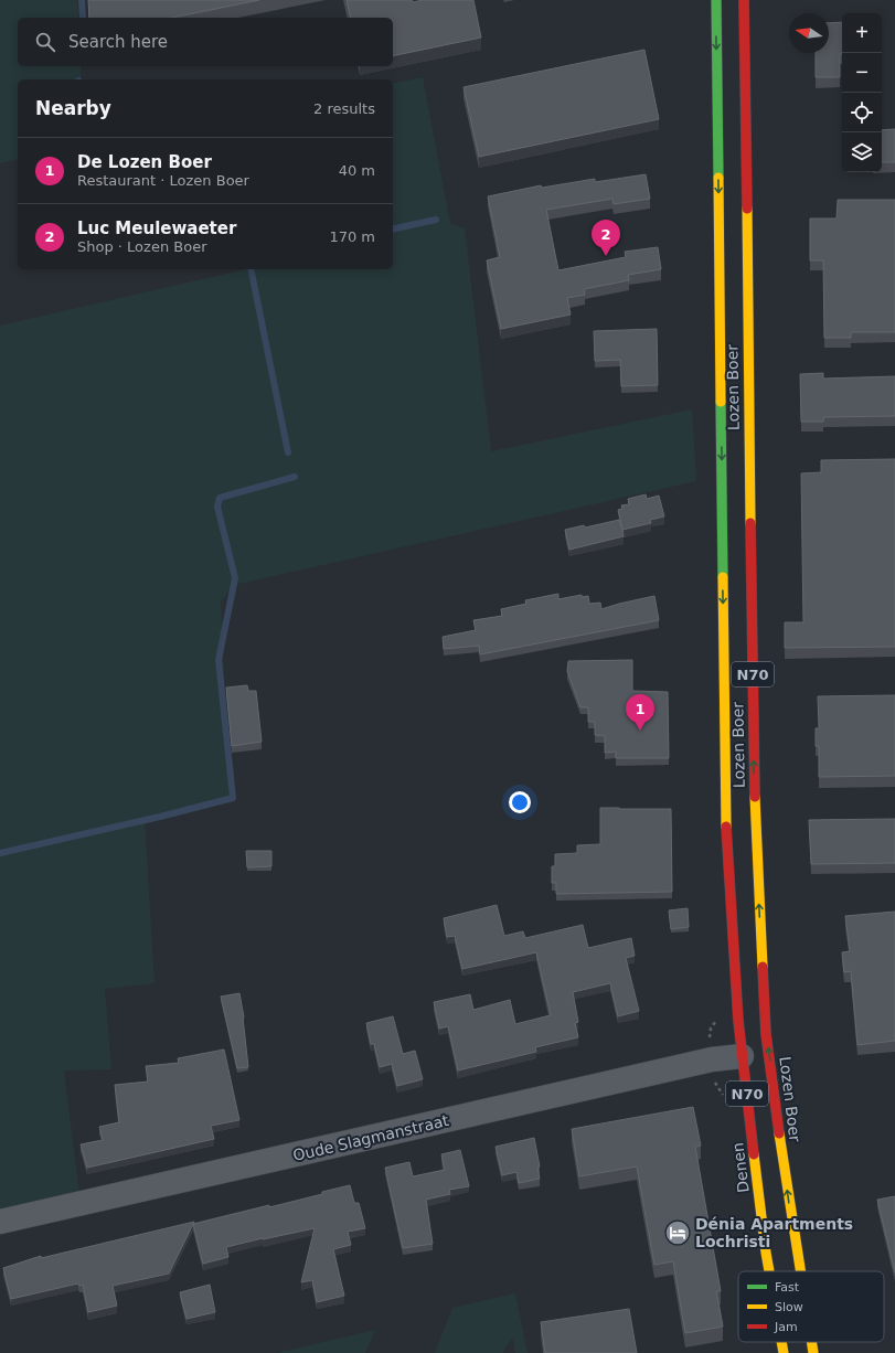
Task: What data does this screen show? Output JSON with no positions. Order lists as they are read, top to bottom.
{
  "streets": {
    "main road": ["Lozen Boer", "N70", "Denen"],
    "street": ["Oude Slagmanstraat"]
  },
  "crossings": [
    ["Lozen Boer", "Oude Slagmanstraat"],
    ["Lozen Boer", "Denen"],
    ["Oude Slagmanstraat", "Denen"]
  ],
  "places": {
    "hotel": ["Dénia Apartments Lochristi"]
  },
  "legend": ["Fast", "Slow", "Jam"],
  "north": "left",
  "page": {
    "map_buttons": ["+", "−"],
    "search": "Search here",
    "heading": ["Nearby", "2 results"],
    "list": [
      {
        "mark": "1",
        "name": "De Lozen Boer",
        "note": "Restaurant · Lozen Boer",
        "value": "40 m"
      },
      {
        "mark": "2",
        "name": "Luc Meulewaeter",
        "note": "Shop · Lozen Boer",
        "value": "170 m"
      }
    ],
    "pins": ["2", "1"]
  }
}
